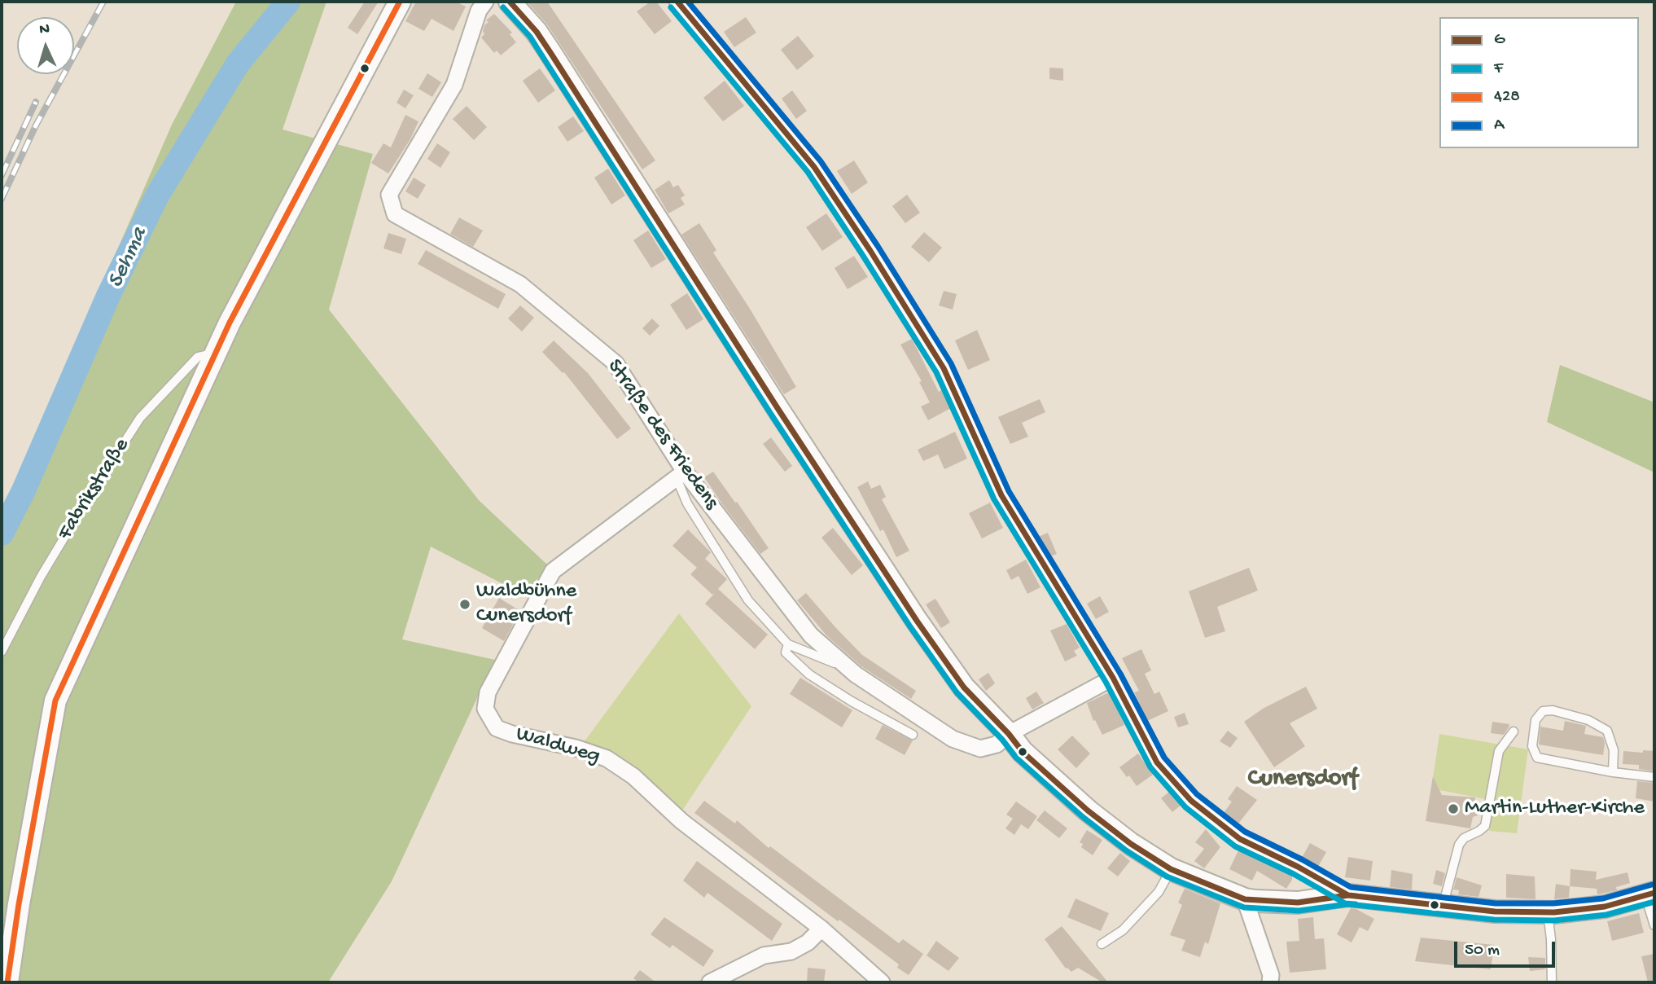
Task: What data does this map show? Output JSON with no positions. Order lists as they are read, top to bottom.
{
  "streets": {
    "street": ["Straße des Friedens", "Waldweg"],
    "lane": ["Fabrikstraße"]
  },
  "crossings": [
    ["Straße des Friedens", "Waldweg"]
  ],
  "districts": ["Cunersdorf"],
  "water": ["Sehma"],
  "places": ["Waldbühne Cunersdorf", "Martin-Luther-Kirche"],
  "lines": [
    "transit line G",
    "transit line 428",
    "transit line A",
    "transit line F"
  ],
  "legend": [
    "G",
    "F",
    "428",
    "A"
  ],
  "scale_bar": "50 m",
  "north": "top"
}
